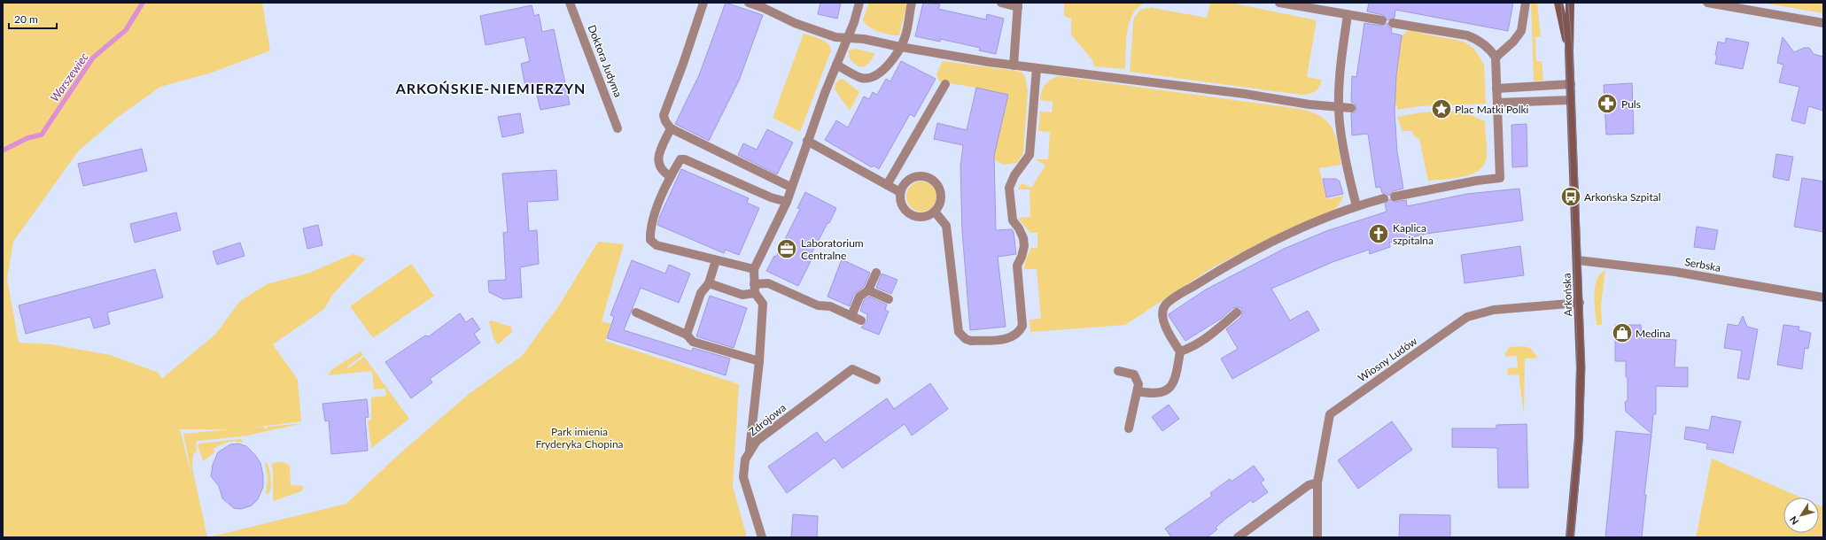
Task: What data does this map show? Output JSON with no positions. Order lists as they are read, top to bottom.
{
  "streets": {
    "street": [
      "Doktora Judyma",
      "Serbska",
      "Arkońska",
      "Wiosny Ludów",
      "Zdrojowa"
    ]
  },
  "crossings": [
    ["Serbska", "Arkońska"],
    ["Arkońska", "Wiosny Ludów"]
  ],
  "districts": ["ARKOŃSKIE-NIEMIERZYN"],
  "water": ["Warszewiec"],
  "parks": ["Park imienia Fryderyka Chopina"],
  "places": {
    "pharmacy": ["Puls"],
    "place": ["Plac Matki Polki"],
    "bus stop": ["Arkońska Szpital"],
    "church": ["Kaplica szpitalna"],
    "office": ["Laboratorium Centralne"],
    "shop": ["Medina"]
  },
  "scale_bar": "20 m",
  "north": "bottom left"
}
